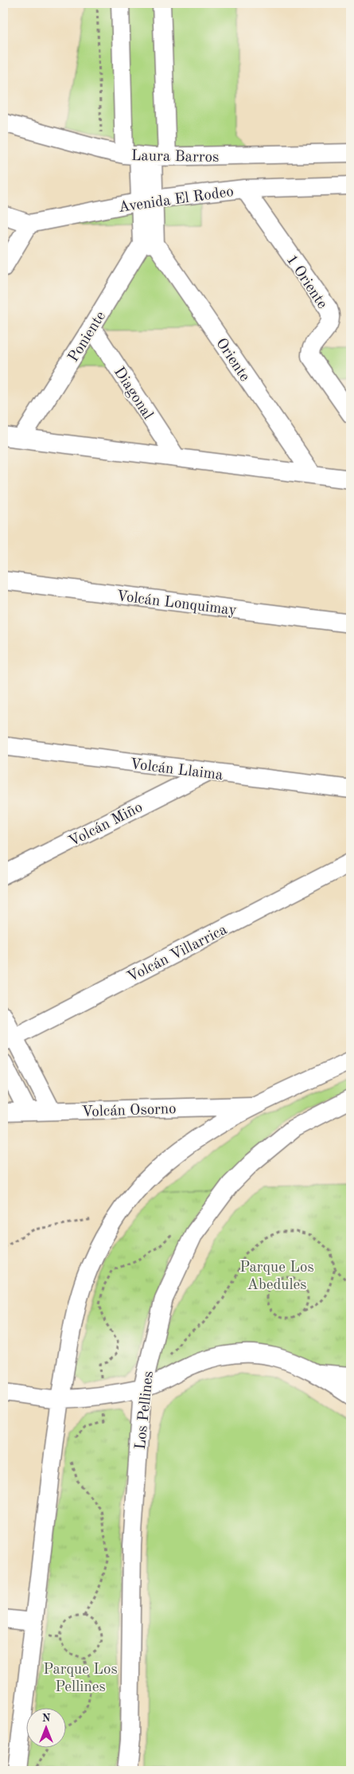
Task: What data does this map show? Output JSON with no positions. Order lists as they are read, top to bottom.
{
  "streets": {
    "street": [
      "Laura Barros",
      "Avenida El Rodeo",
      "1 Oriente",
      "Poniente",
      "Oriente",
      "Diagonal",
      "Volcán Lonquimay",
      "Volcán Llaima",
      "Volcán Miño",
      "Volcán Villarrica",
      "Volcán Osorno",
      "Los Pellines"
    ]
  },
  "crossings": [
    ["Avenida El Rodeo", "1 Oriente"],
    ["Poniente", "Oriente"],
    ["Poniente", "Diagonal"],
    ["Volcán Llaima", "Volcán Miño"]
  ],
  "parks": ["Parque Los Abedules", "Parque Los Pellines"],
  "north": "top"
}
